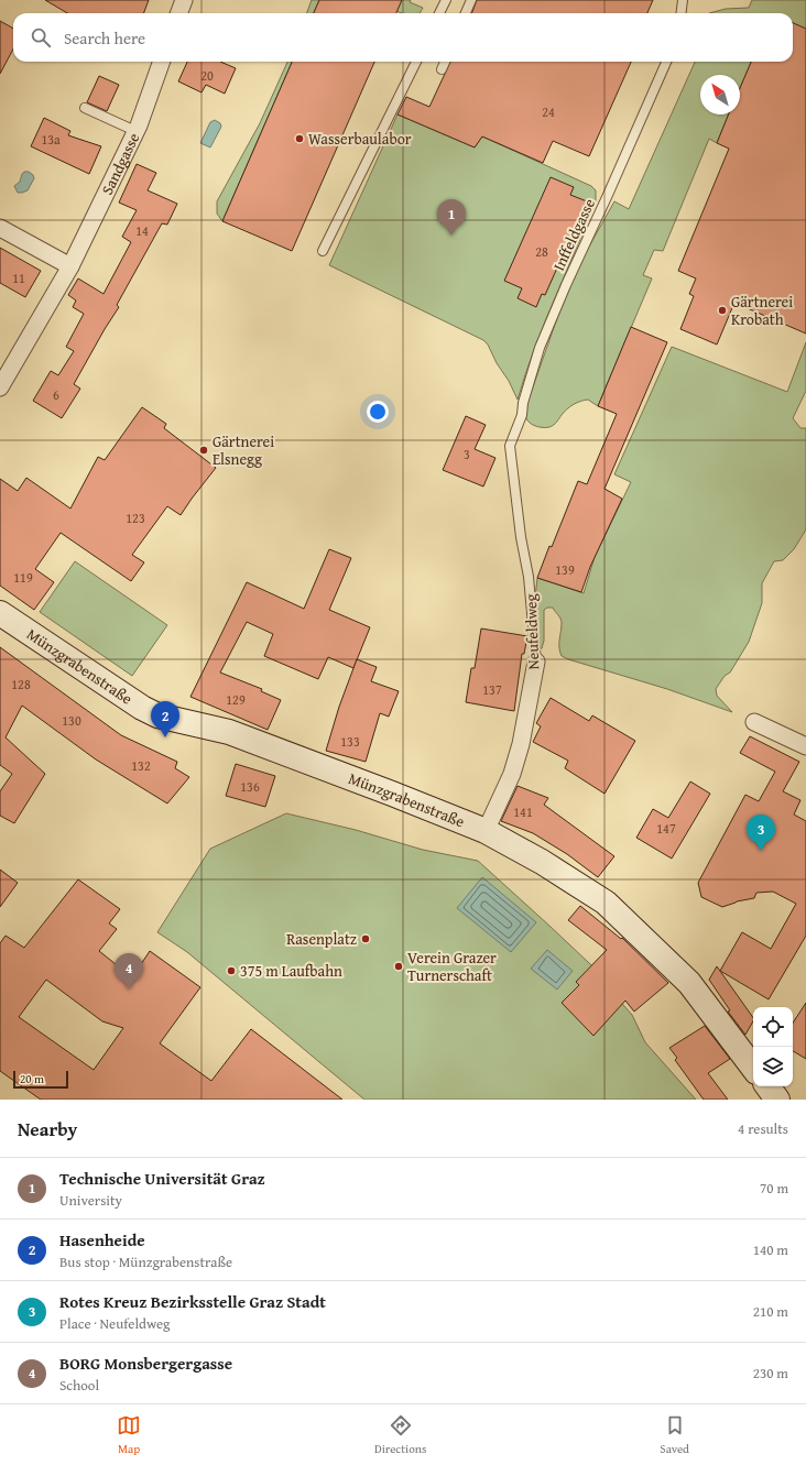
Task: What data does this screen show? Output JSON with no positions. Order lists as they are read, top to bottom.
{
  "streets": {
    "main road": ["Münzgrabenstraße"],
    "street": ["Sandgasse", "Neufeldweg"],
    "lane": ["Inffeldgasse"]
  },
  "crossings": [
    ["Inffeldgasse", "Neufeldweg"],
    ["Neufeldweg", "Münzgrabenstraße"]
  ],
  "places": [
    "Wasserbaulabor",
    "Gärtnerei Krobath",
    "Gärtnerei Elsnegg",
    "Rasenplatz",
    "Verein Grazer Turnerschaft",
    "375 m Laufbahn"
  ],
  "house_numbers": [
    "20",
    "24",
    "13a",
    "14",
    "28",
    "11",
    "6",
    "3",
    "123",
    "139",
    "119",
    "128",
    "137",
    "129",
    "130",
    "133",
    "132",
    "136",
    "141",
    "147"
  ],
  "scale_bar": "20 m",
  "north": "top left",
  "page": {
    "search": "Search here",
    "pins": [
      "1",
      "2",
      "3",
      "4"
    ],
    "scale": "20 m",
    "heading": ["Nearby", "4 results"],
    "list": [
      {
        "mark": "1",
        "name": "Technische Universität Graz",
        "note": "University",
        "value": "70 m"
      },
      {
        "mark": "2",
        "name": "Hasenheide",
        "note": "Bus stop · Münzgrabenstraße",
        "value": "140 m"
      },
      {
        "mark": "3",
        "name": "Rotes Kreuz Bezirksstelle Graz Stadt",
        "note": "Place · Neufeldweg",
        "value": "210 m"
      },
      {
        "mark": "4",
        "name": "BORG Monsbergergasse",
        "note": "School",
        "value": "230 m"
      }
    ],
    "nav": ["Map", "Directions", "Saved"]
  }
}
